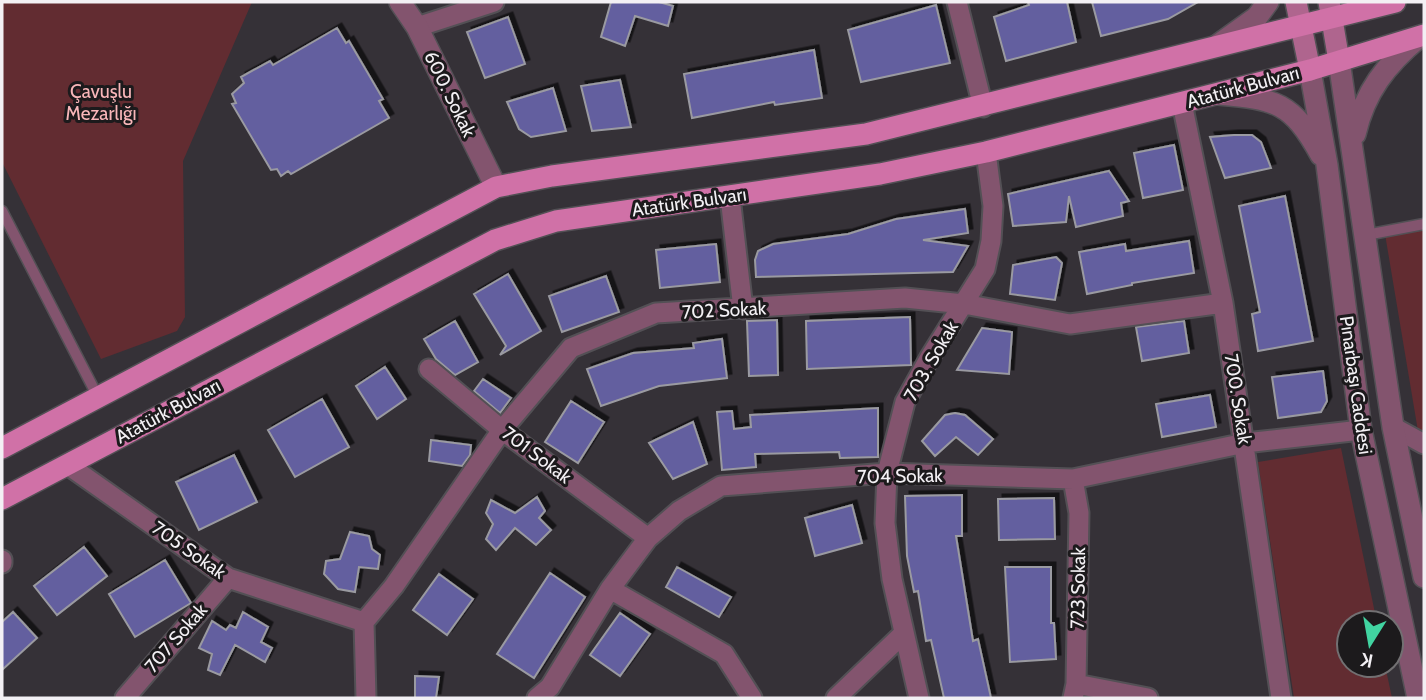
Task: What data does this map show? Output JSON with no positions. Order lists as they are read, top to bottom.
{
  "streets": {
    "main road": ["Atatürk Bulvarı"],
    "street": [
      "600. Sokak",
      "702 Sokak",
      "703. Sokak",
      "Pınarbaşı Caddesi",
      "700. Sokak",
      "701 Sokak",
      "704 Sokak",
      "705 Sokak",
      "723 Sokak",
      "707 Sokak"
    ]
  },
  "crossings": [
    ["Atatürk Bulvarı", "703. Sokak"],
    ["Atatürk Bulvarı", "Pınarbaşı Caddesi"],
    ["Atatürk Bulvarı", "700. Sokak"],
    ["Atatürk Bulvarı", "705 Sokak"],
    ["702 Sokak", "703. Sokak"],
    ["702 Sokak", "700. Sokak"],
    ["702 Sokak", "701 Sokak"],
    ["702 Sokak", "705 Sokak"],
    ["703. Sokak", "704 Sokak"],
    ["Pınarbaşı Caddesi", "704 Sokak"],
    ["700. Sokak", "704 Sokak"],
    ["701 Sokak", "704 Sokak"],
    ["704 Sokak", "723 Sokak"],
    ["705 Sokak", "707 Sokak"]
  ],
  "parks": ["Çavuşlu Mezarlığı"],
  "north": "bottom"
}
